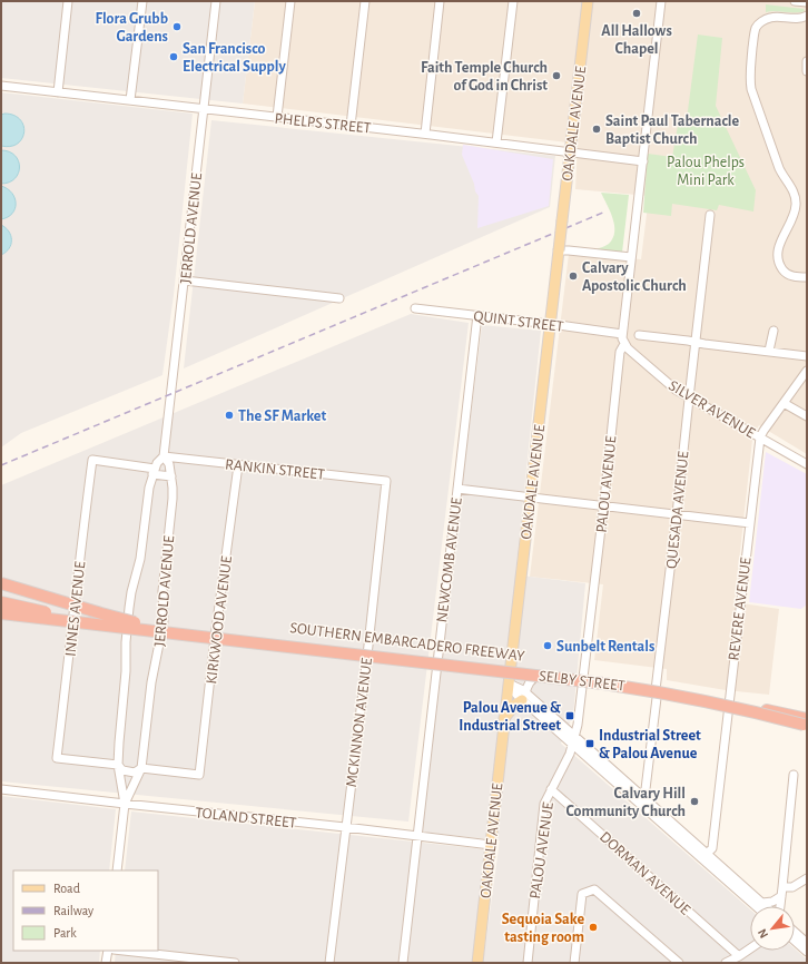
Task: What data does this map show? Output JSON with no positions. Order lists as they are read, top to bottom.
{
  "streets": {
    "highway": ["SOUTHERN EMBARCADERO FREEWAY"],
    "main road": ["OAKDALE AVENUE"],
    "street": [
      "PHELPS STREET",
      "JERROLD AVENUE",
      "QUINT STREET",
      "SILVER AVENUE",
      "RANKIN STREET",
      "PALOU AVENUE",
      "QUESADA AVENUE",
      "NEWCOMB AVENUE",
      "INNES AVENUE",
      "REVERE AVENUE",
      "KIRKWOOD AVENUE",
      "SELBY STREET",
      "MCKINNON AVENUE",
      "TOLAND STREET",
      "DORMAN AVENUE"
    ]
  },
  "crossings": [
    ["PHELPS STREET", "OAKDALE AVENUE"],
    ["PHELPS STREET", "JERROLD AVENUE"],
    ["PHELPS STREET", "PALOU AVENUE"],
    ["OAKDALE AVENUE", "QUINT STREET"],
    ["OAKDALE AVENUE", "SELBY STREET"],
    ["OAKDALE AVENUE", "TOLAND STREET"],
    ["JERROLD AVENUE", "RANKIN STREET"],
    ["JERROLD AVENUE", "INNES AVENUE"],
    ["JERROLD AVENUE", "KIRKWOOD AVENUE"],
    ["JERROLD AVENUE", "TOLAND STREET"],
    ["QUINT STREET", "PALOU AVENUE"],
    ["QUINT STREET", "NEWCOMB AVENUE"],
    ["SILVER AVENUE", "PALOU AVENUE"],
    ["SILVER AVENUE", "QUESADA AVENUE"],
    ["SILVER AVENUE", "REVERE AVENUE"],
    ["RANKIN STREET", "KIRKWOOD AVENUE"],
    ["RANKIN STREET", "MCKINNON AVENUE"],
    ["PALOU AVENUE", "SELBY STREET"],
    ["PALOU AVENUE", "DORMAN AVENUE"],
    ["QUESADA AVENUE", "SELBY STREET"],
    ["NEWCOMB AVENUE", "SELBY STREET"],
    ["NEWCOMB AVENUE", "TOLAND STREET"],
    ["REVERE AVENUE", "SOUTHERN EMBARCADERO FREEWAY"],
    ["REVERE AVENUE", "SELBY STREET"],
    ["SOUTHERN EMBARCADERO FREEWAY", "SELBY STREET"],
    ["SELBY STREET", "MCKINNON AVENUE"],
    ["MCKINNON AVENUE", "TOLAND STREET"]
  ],
  "parks": ["Palou Phelps Mini Park"],
  "places": {
    "other": [
      "All Hallows Chapel",
      "Flora Grubb Gardens",
      "San Francisco Electrical Supply",
      "Faith Temple Church of God in Christ",
      "Saint Paul Tabernacle Baptist Church",
      "Calvary Apostolic Church",
      "The SF Market",
      "Sunbelt Rentals",
      "Calvary Hill Community Church",
      "Sequoia Sake tasting room"
    ],
    "transit": ["Palou Avenue & Industrial Street", "Industrial Street & Palou Avenue"]
  },
  "legend": ["Road", "Railway", "Park"],
  "north": "bottom left"
}
